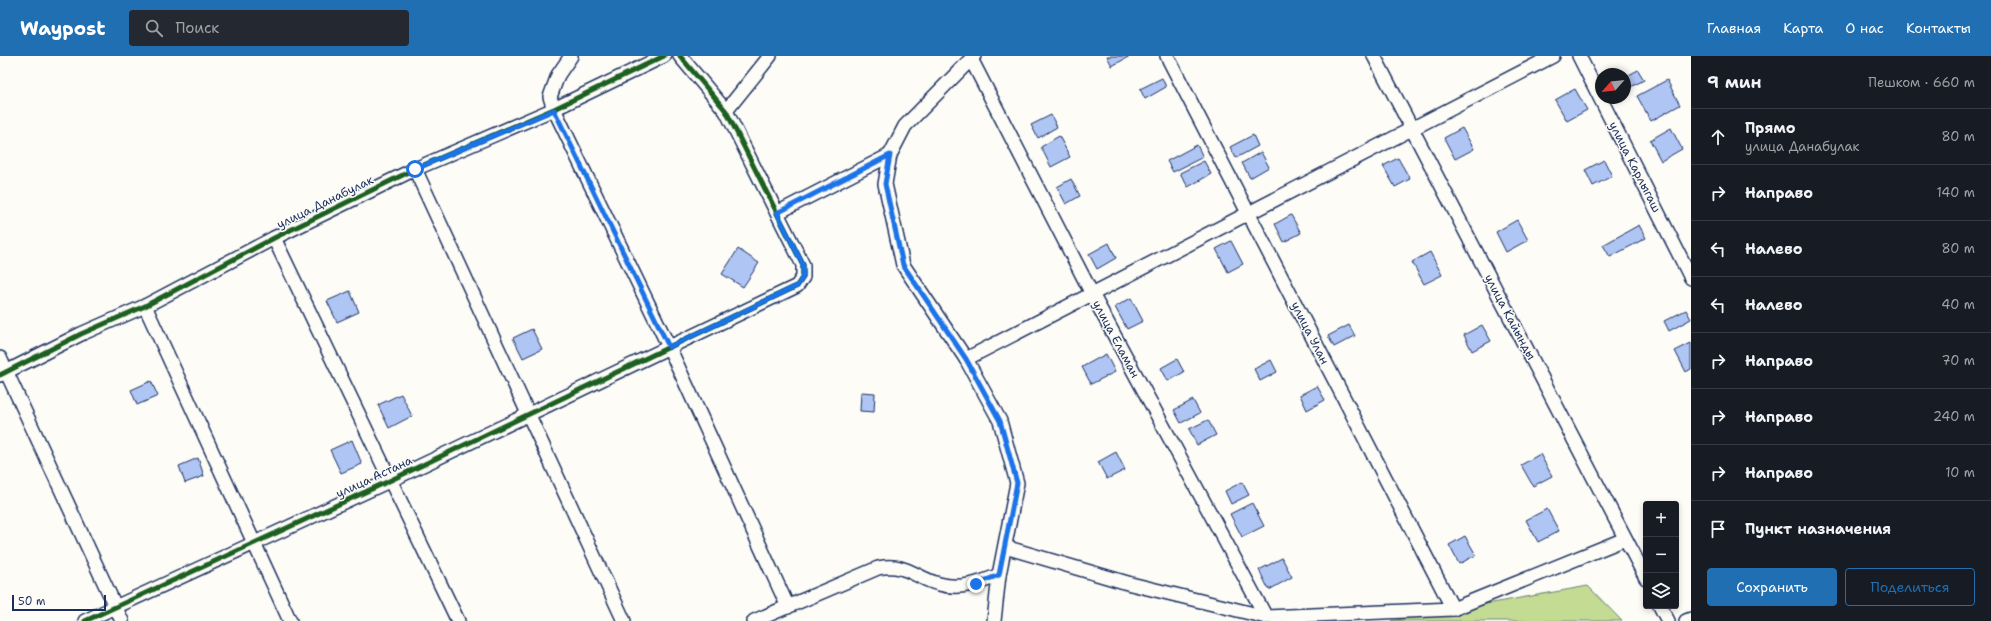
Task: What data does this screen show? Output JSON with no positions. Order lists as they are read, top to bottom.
{
  "streets": {
    "street": [
      "улица Карлыгаш",
      "улица Данабулак",
      "улица Кайынды",
      "улица Улан",
      "улица Еламан",
      "улица Астана"
    ]
  },
  "scale_bar": "50 m",
  "north": "bottom left",
  "page": {
    "header": "Waypost",
    "search": "Поиск",
    "nav": [
      "Главная",
      "Карта",
      "О нас",
      "Контакты"
    ],
    "heading": ["9 мин", "Пешком · 660 m"],
    "list": [
      ["Прямо", "улица Данабулак", "80 m"],
      ["Направо", "140 m"],
      ["Налево", "80 m"],
      ["Налево", "40 m"],
      ["Направо", "70 m"],
      ["Направо", "240 m"],
      ["Направо", "10 m"],
      "Пункт назначения"
    ],
    "map_buttons": ["+", "−"],
    "buttons": ["Сохранить", "Поделиться"],
    "scale": "50 m"
  }
}
